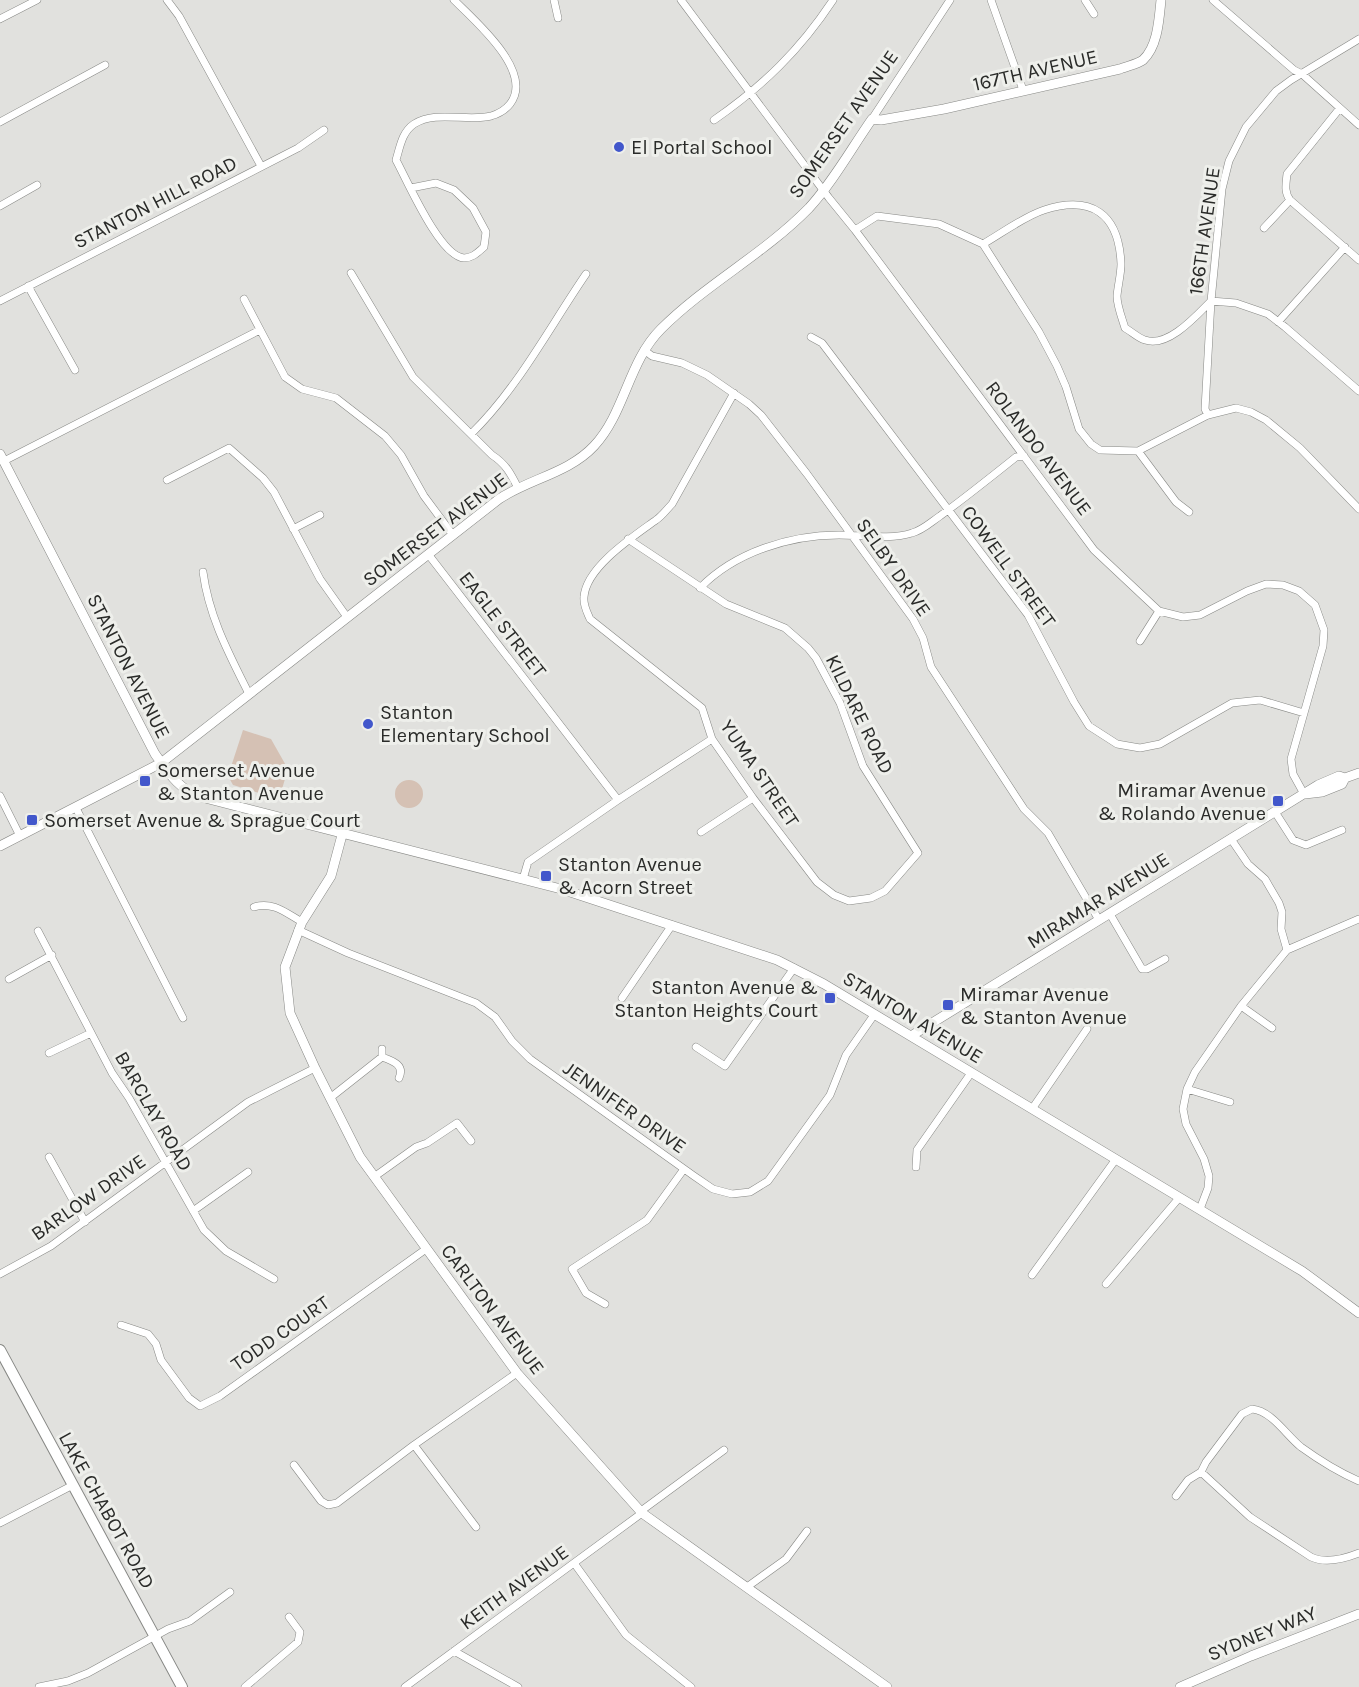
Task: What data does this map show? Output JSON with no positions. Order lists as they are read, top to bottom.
{
  "streets": {
    "main road": ["LAKE CHABOT ROAD"],
    "street": [
      "167TH AVENUE",
      "SOMERSET AVENUE",
      "STANTON HILL ROAD",
      "166TH AVENUE",
      "ROLANDO AVENUE",
      "COWELL STREET",
      "SELBY DRIVE",
      "EAGLE STREET",
      "STANTON AVENUE",
      "KILDARE ROAD",
      "YUMA STREET",
      "MIRAMAR AVENUE",
      "JENNIFER DRIVE",
      "BARCLAY ROAD",
      "BARLOW DRIVE",
      "CARLTON AVENUE",
      "TODD COURT",
      "KEITH AVENUE",
      "SYDNEY WAY"
    ]
  },
  "crossings": [
    ["167TH AVENUE", "SOMERSET AVENUE"],
    ["SOMERSET AVENUE", "ROLANDO AVENUE"],
    ["SOMERSET AVENUE", "SELBY DRIVE"],
    ["SOMERSET AVENUE", "EAGLE STREET"],
    ["SOMERSET AVENUE", "STANTON AVENUE"],
    ["SELBY DRIVE", "YUMA STREET"],
    ["SELBY DRIVE", "MIRAMAR AVENUE"],
    ["STANTON AVENUE", "MIRAMAR AVENUE"],
    ["STANTON AVENUE", "JENNIFER DRIVE"],
    ["STANTON AVENUE", "CARLTON AVENUE"],
    ["KILDARE ROAD", "YUMA STREET"],
    ["JENNIFER DRIVE", "CARLTON AVENUE"],
    ["BARCLAY ROAD", "BARLOW DRIVE"],
    ["BARLOW DRIVE", "CARLTON AVENUE"],
    ["CARLTON AVENUE", "TODD COURT"],
    ["CARLTON AVENUE", "KEITH AVENUE"]
  ],
  "places": {
    "other": ["El Portal School", "Stanton Elementary School"],
    "transit": [
      "Somerset Avenue & Stanton Avenue",
      "Miramar Avenue & Rolando Avenue",
      "Somerset Avenue & Sprague Court",
      "Stanton Avenue & Acorn Street",
      "Stanton Avenue & Stanton Heights Court",
      "Miramar Avenue & Stanton Avenue"
    ]
  }
}
